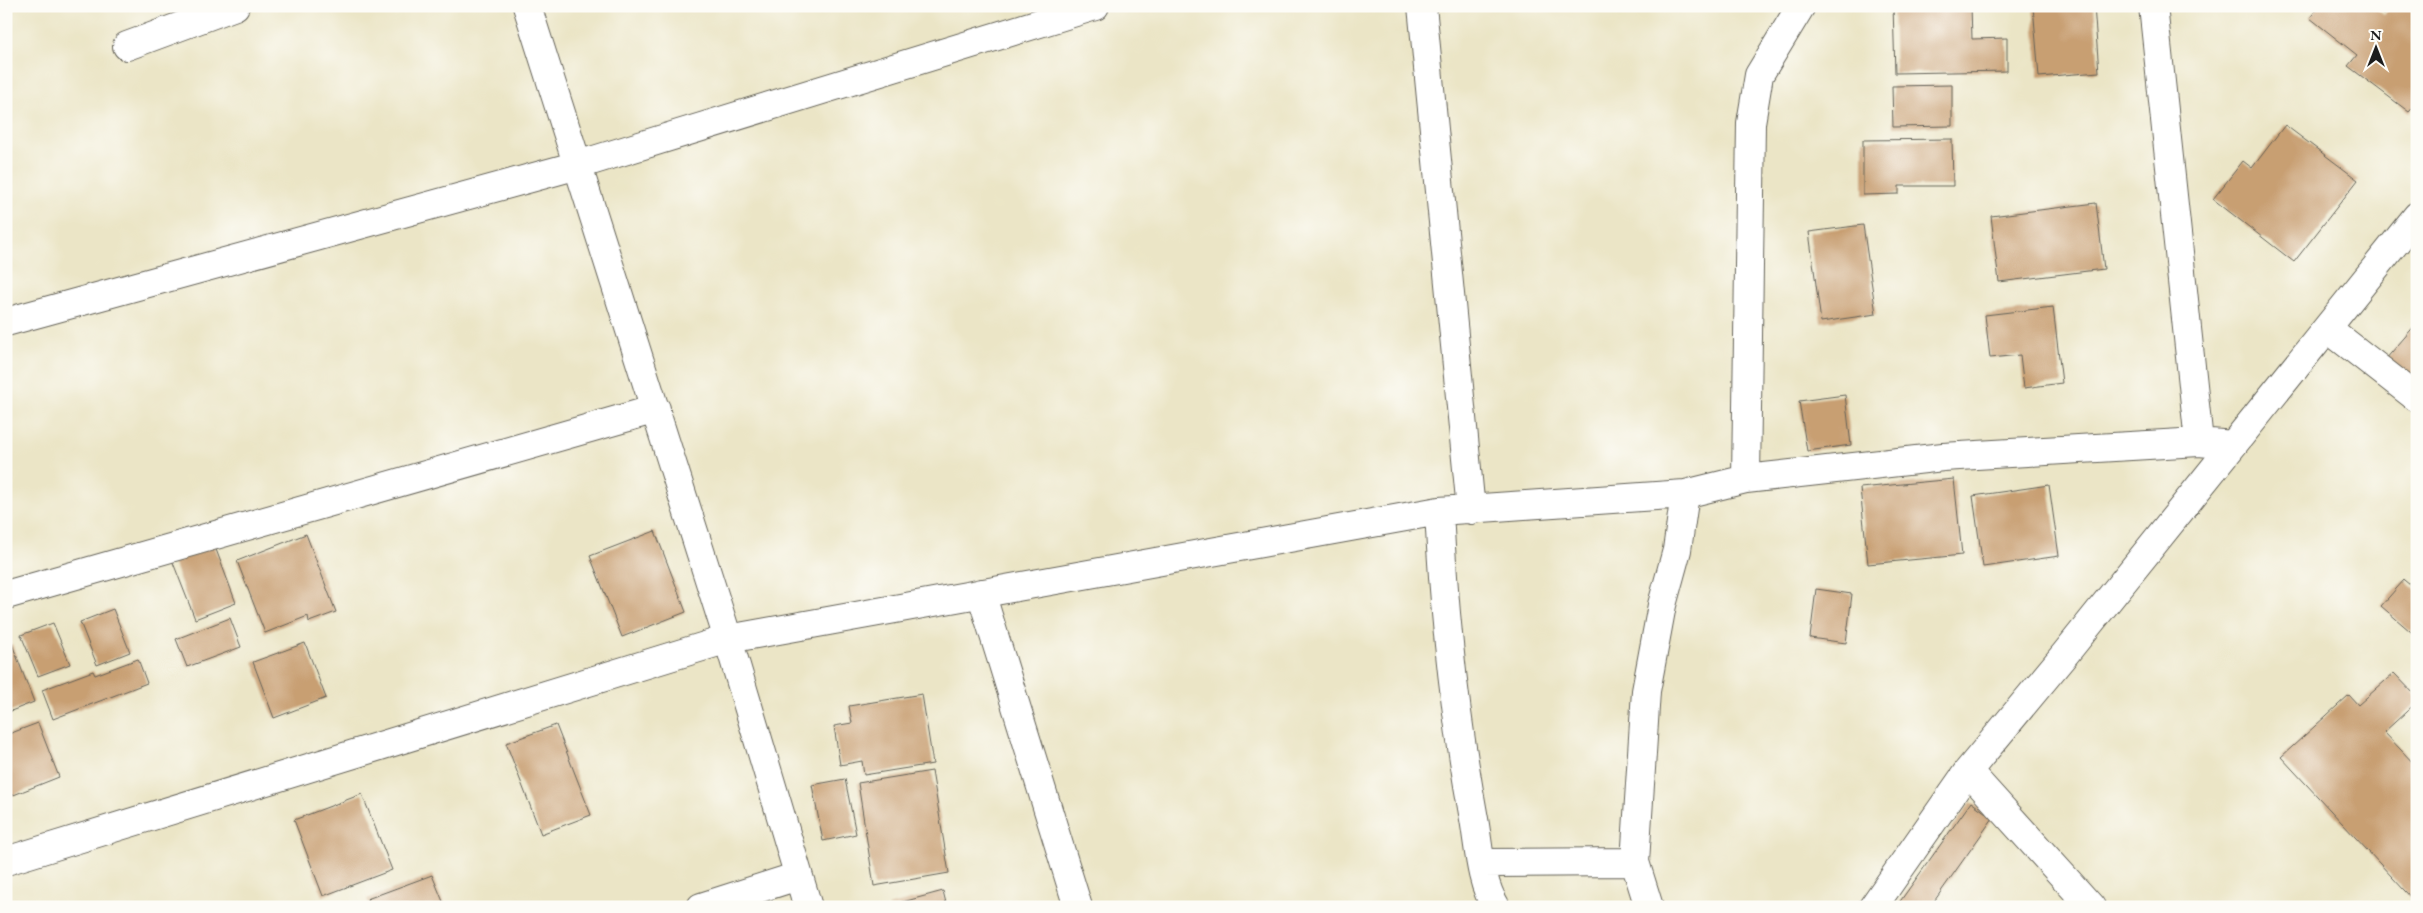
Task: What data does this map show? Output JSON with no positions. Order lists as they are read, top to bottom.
{
  "north": "top"
}
